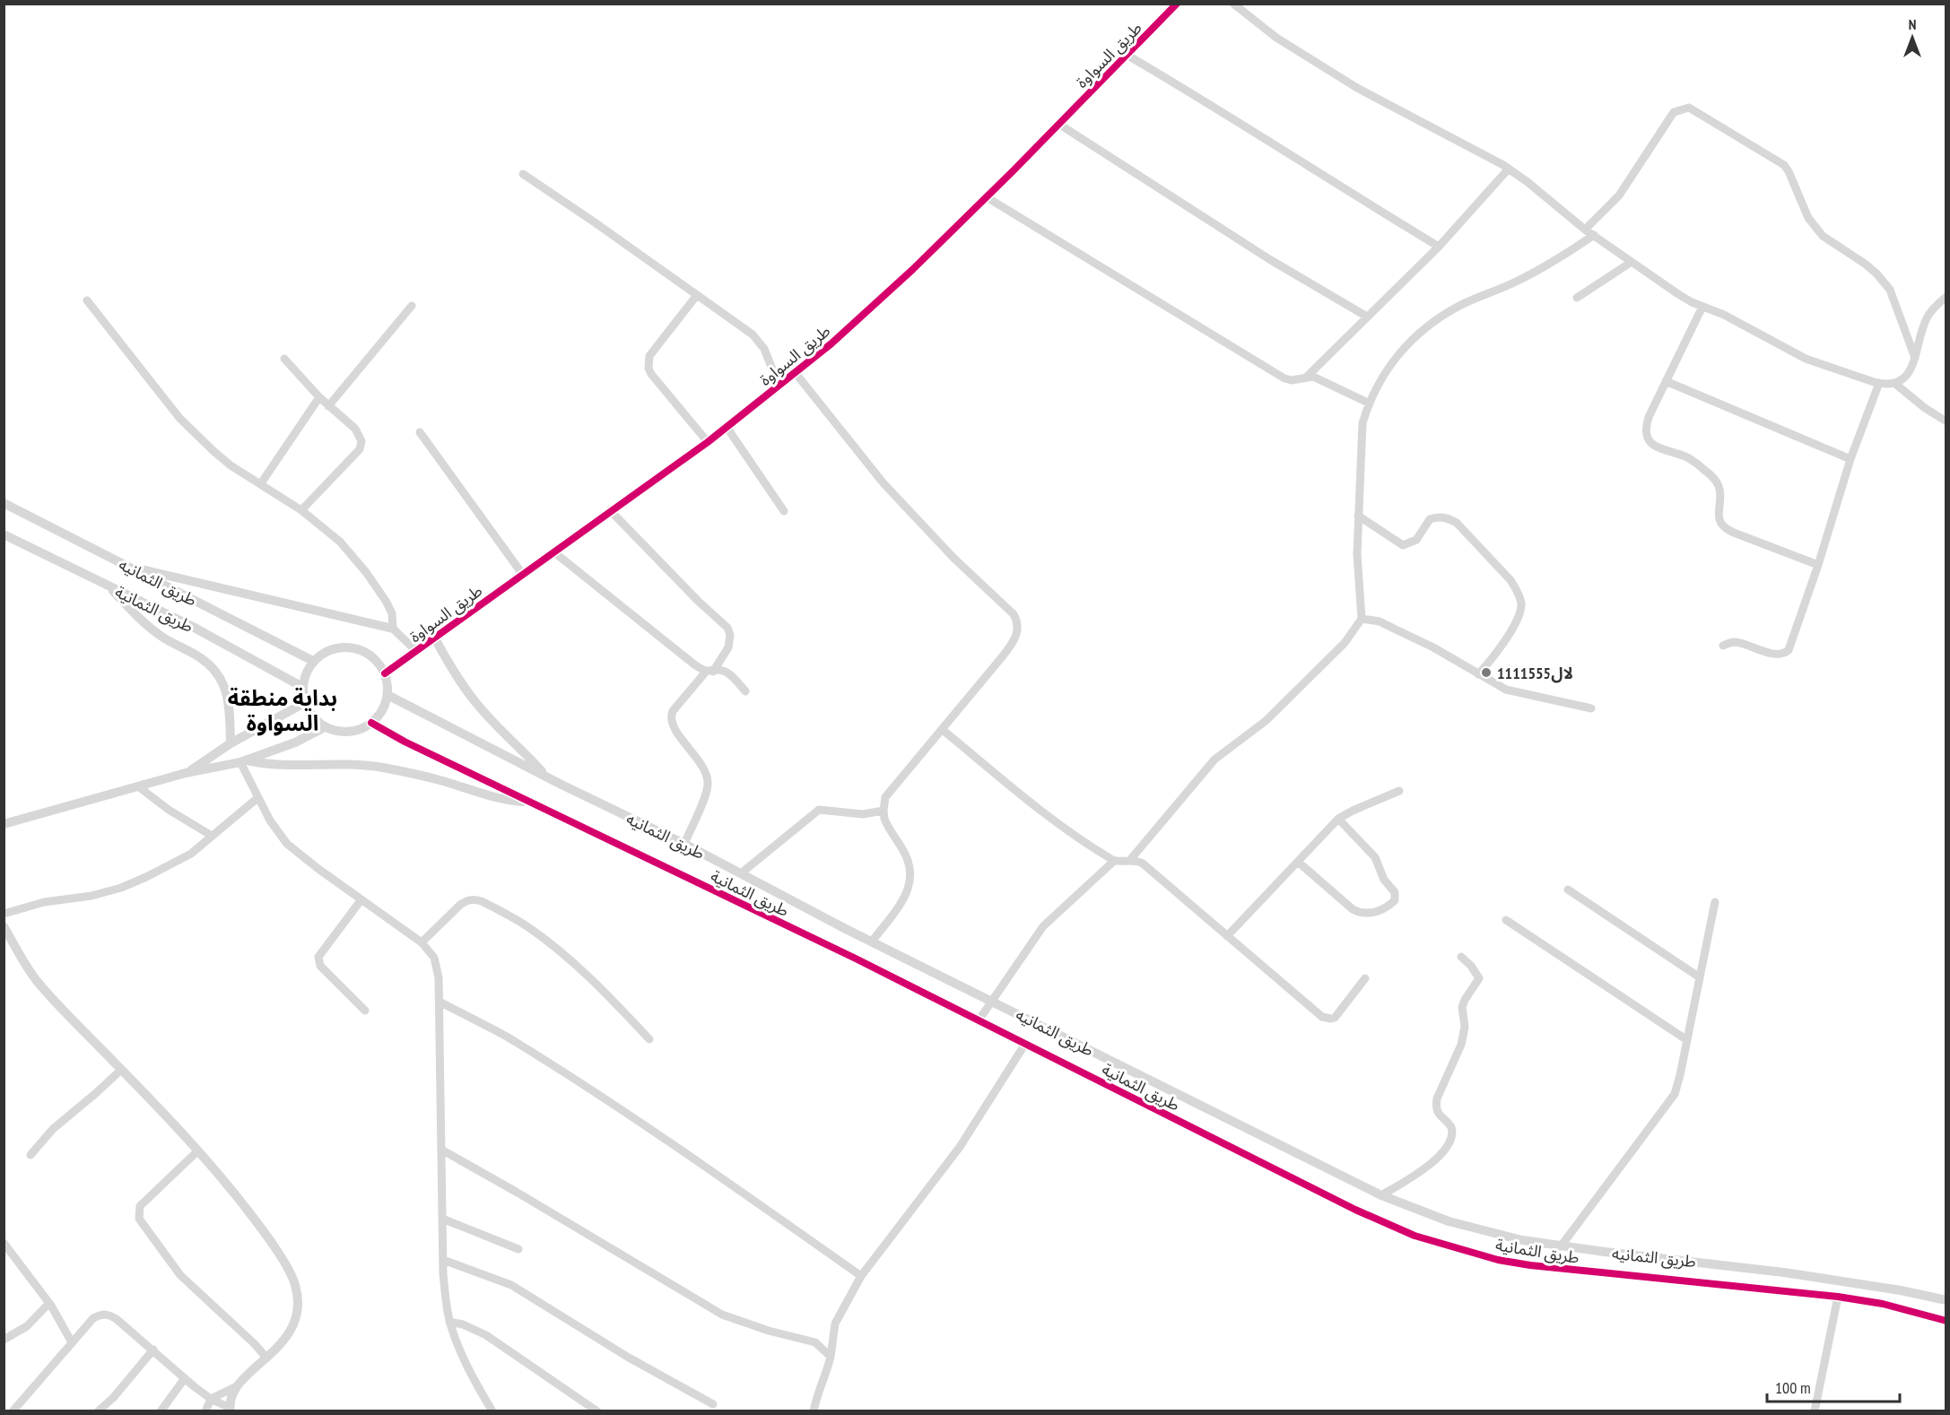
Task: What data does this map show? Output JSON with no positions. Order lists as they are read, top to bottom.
{
  "streets": {
    "street": ["طريق السواوة", "طريق الثمانيه", "طريق الثمانية"]
  },
  "crossings": [
    ["طريق السواوة", "طريق الثمانيه"],
    ["طريق السواوة", "طريق الثمانية"],
    ["طريق الثمانيه", "طريق الثمانية"]
  ],
  "districts": ["بداية منطقة السواوة"],
  "places": ["1111555لال"],
  "scale_bar": "100 m",
  "north": "top"
}
